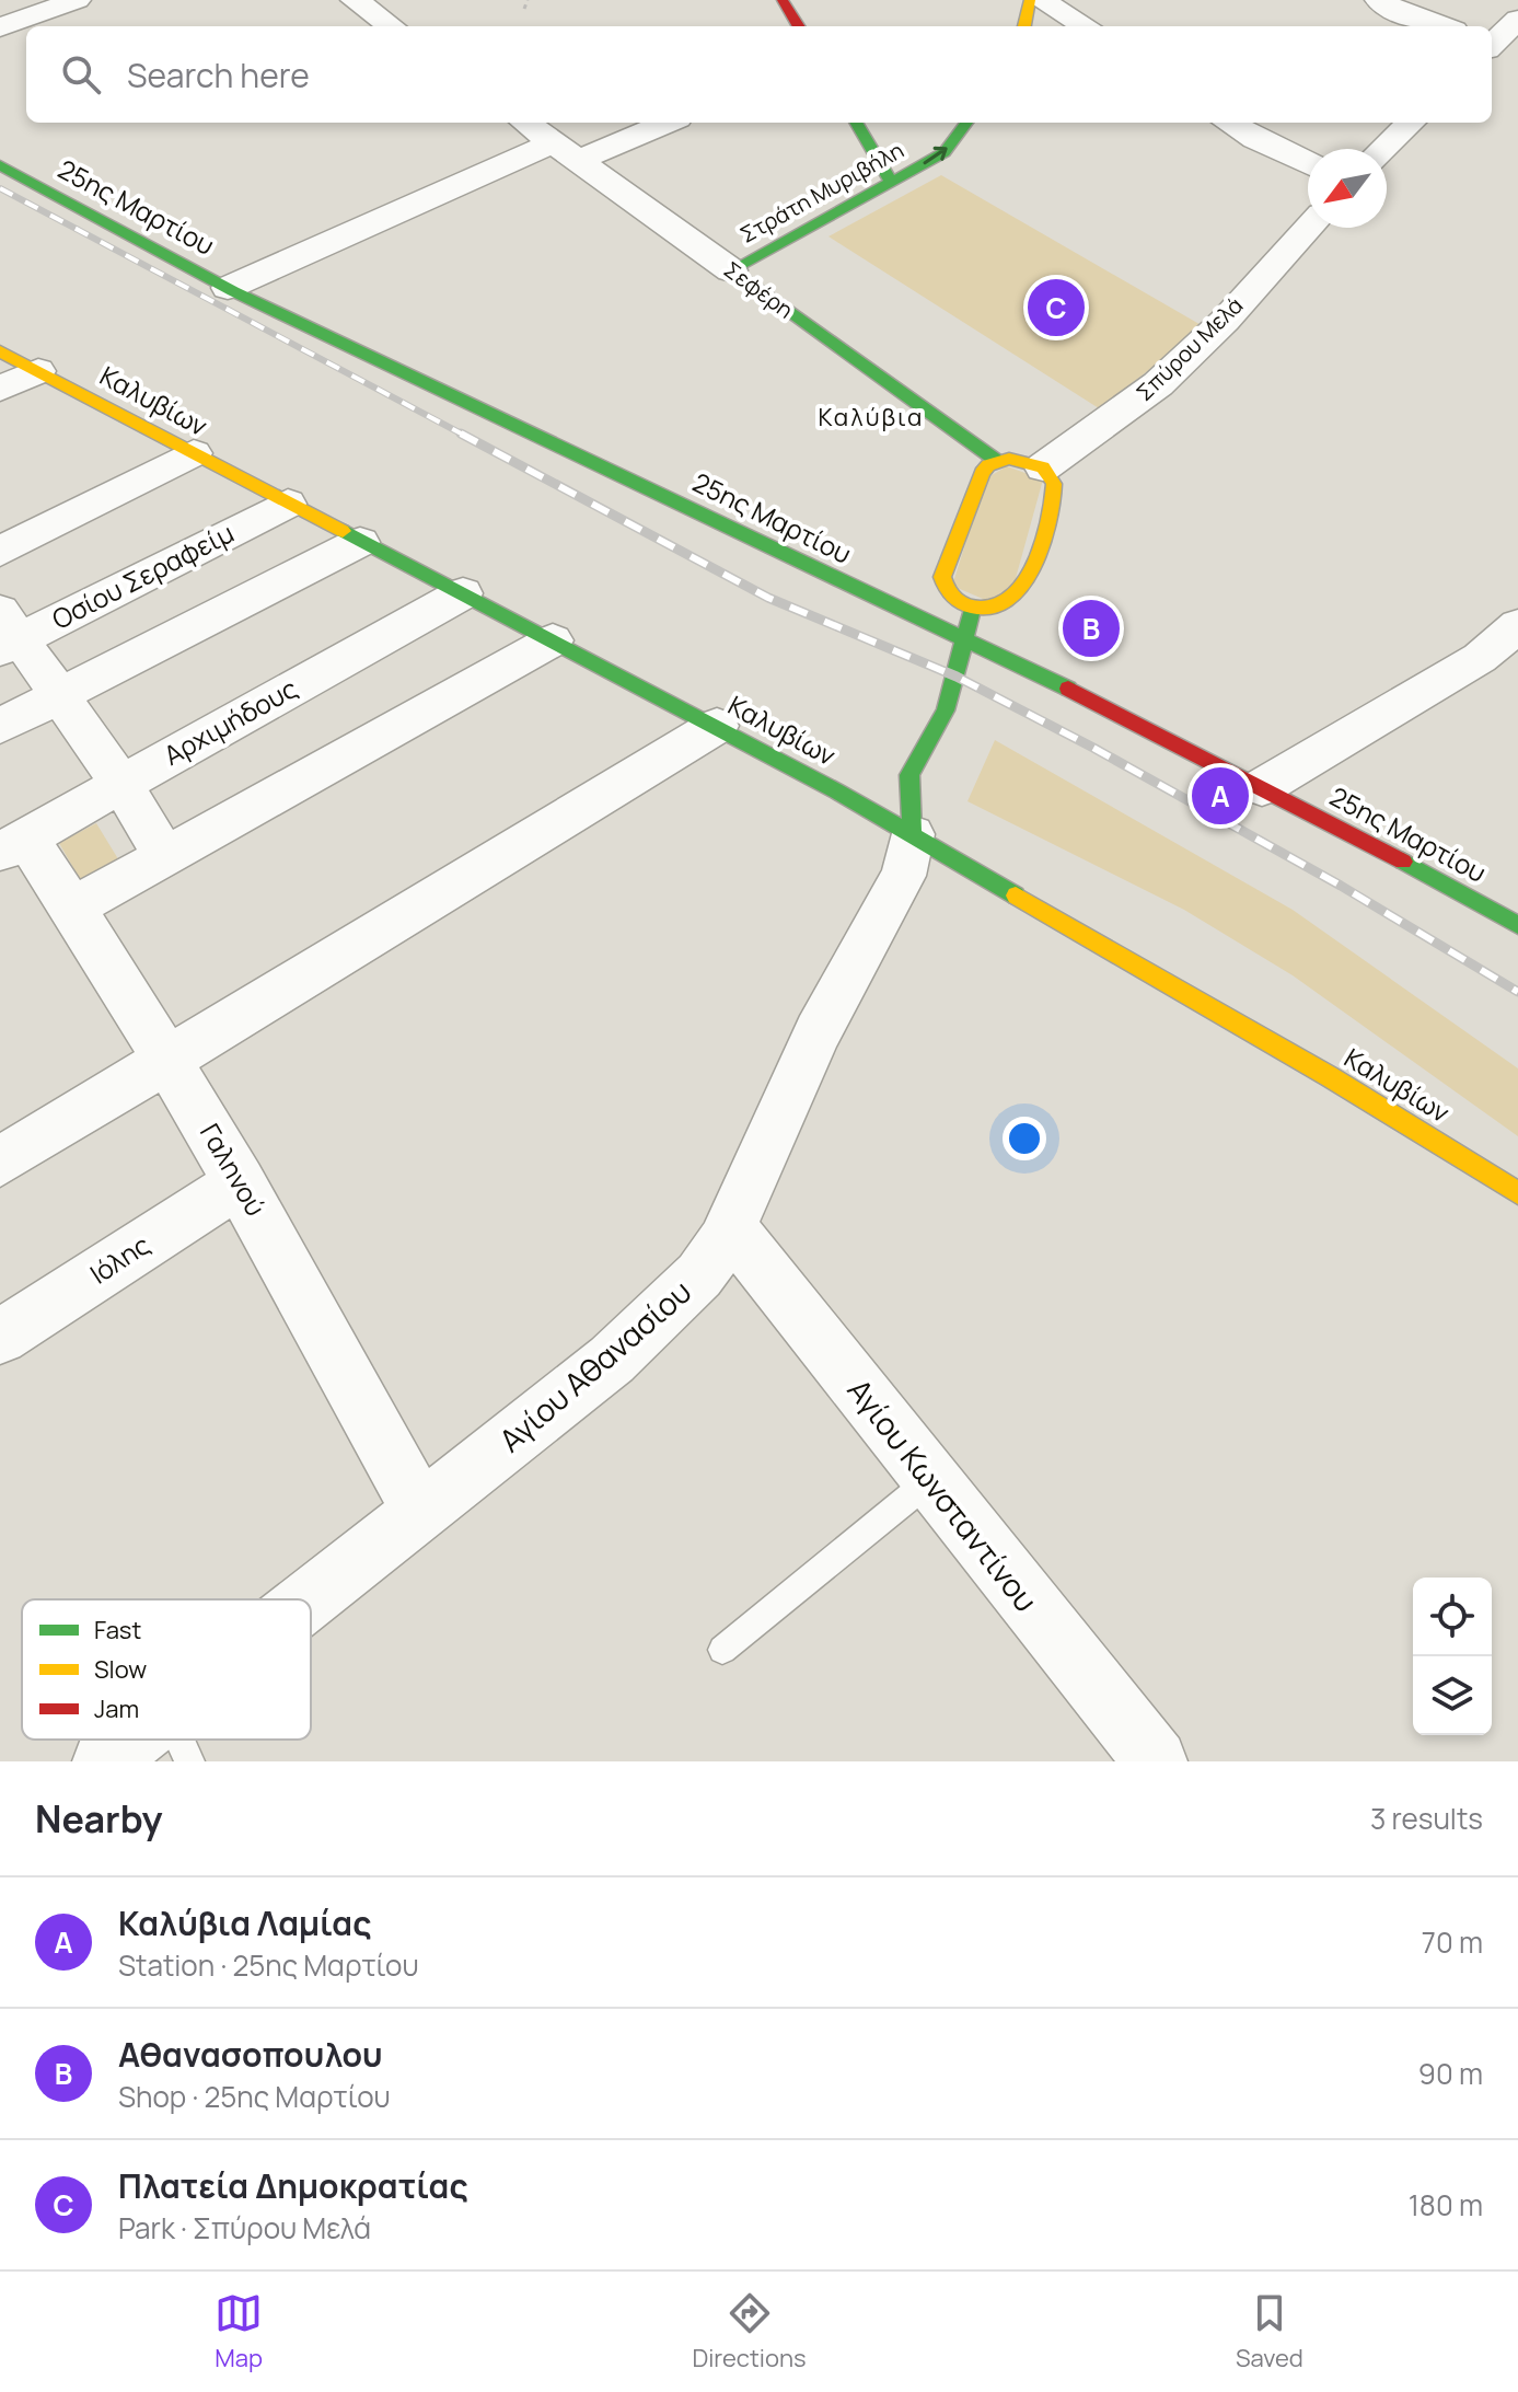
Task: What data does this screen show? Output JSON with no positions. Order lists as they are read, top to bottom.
{
  "streets": {
    "street": [
      "Στράτη Μυριβήλη",
      "25ης Μαρτίου",
      "Σεφέρη",
      "Σπύρου Μελά",
      "Καλυβίων",
      "Οσίου Σεραφείμ",
      "Αρχιμήδους",
      "Γαληνού",
      "Ιόλης",
      "Αγίου Αθανασίου",
      "Αγίου Κωνσταντίνου"
    ]
  },
  "crossings": [
    ["Στράτη Μυριβήλη", "Σεφέρη"],
    ["Καλυβίων", "Οσίου Σεραφείμ"],
    ["Καλυβίων", "Αρχιμήδους"],
    ["Καλυβίων", "Αγίου Αθανασίου"],
    ["Αρχιμήδους", "Γαληνού"],
    ["Γαληνού", "Ιόλης"],
    ["Γαληνού", "Αγίου Αθανασίου"],
    ["Αγίου Αθανασίου", "Αγίου Κωνσταντίνου"]
  ],
  "districts": ["Καλύβια"],
  "legend": ["Fast", "Slow", "Jam"],
  "north": "bottom left",
  "page": {
    "search": "Search here",
    "pins": ["C", "B", "A"],
    "heading": ["Nearby", "3 results"],
    "list": [
      {
        "mark": "A",
        "name": "Καλύβια Λαμίας",
        "note": "Station · 25ης Μαρτίου",
        "value": "70 m"
      },
      {
        "mark": "B",
        "name": "Αθανασοπουλου",
        "note": "Shop · 25ης Μαρτίου",
        "value": "90 m"
      },
      {
        "mark": "C",
        "name": "Πλατεία Δημοκρατίας",
        "note": "Park · Σπύρου Μελά",
        "value": "180 m"
      }
    ],
    "nav": ["Map", "Directions", "Saved"]
  }
}
